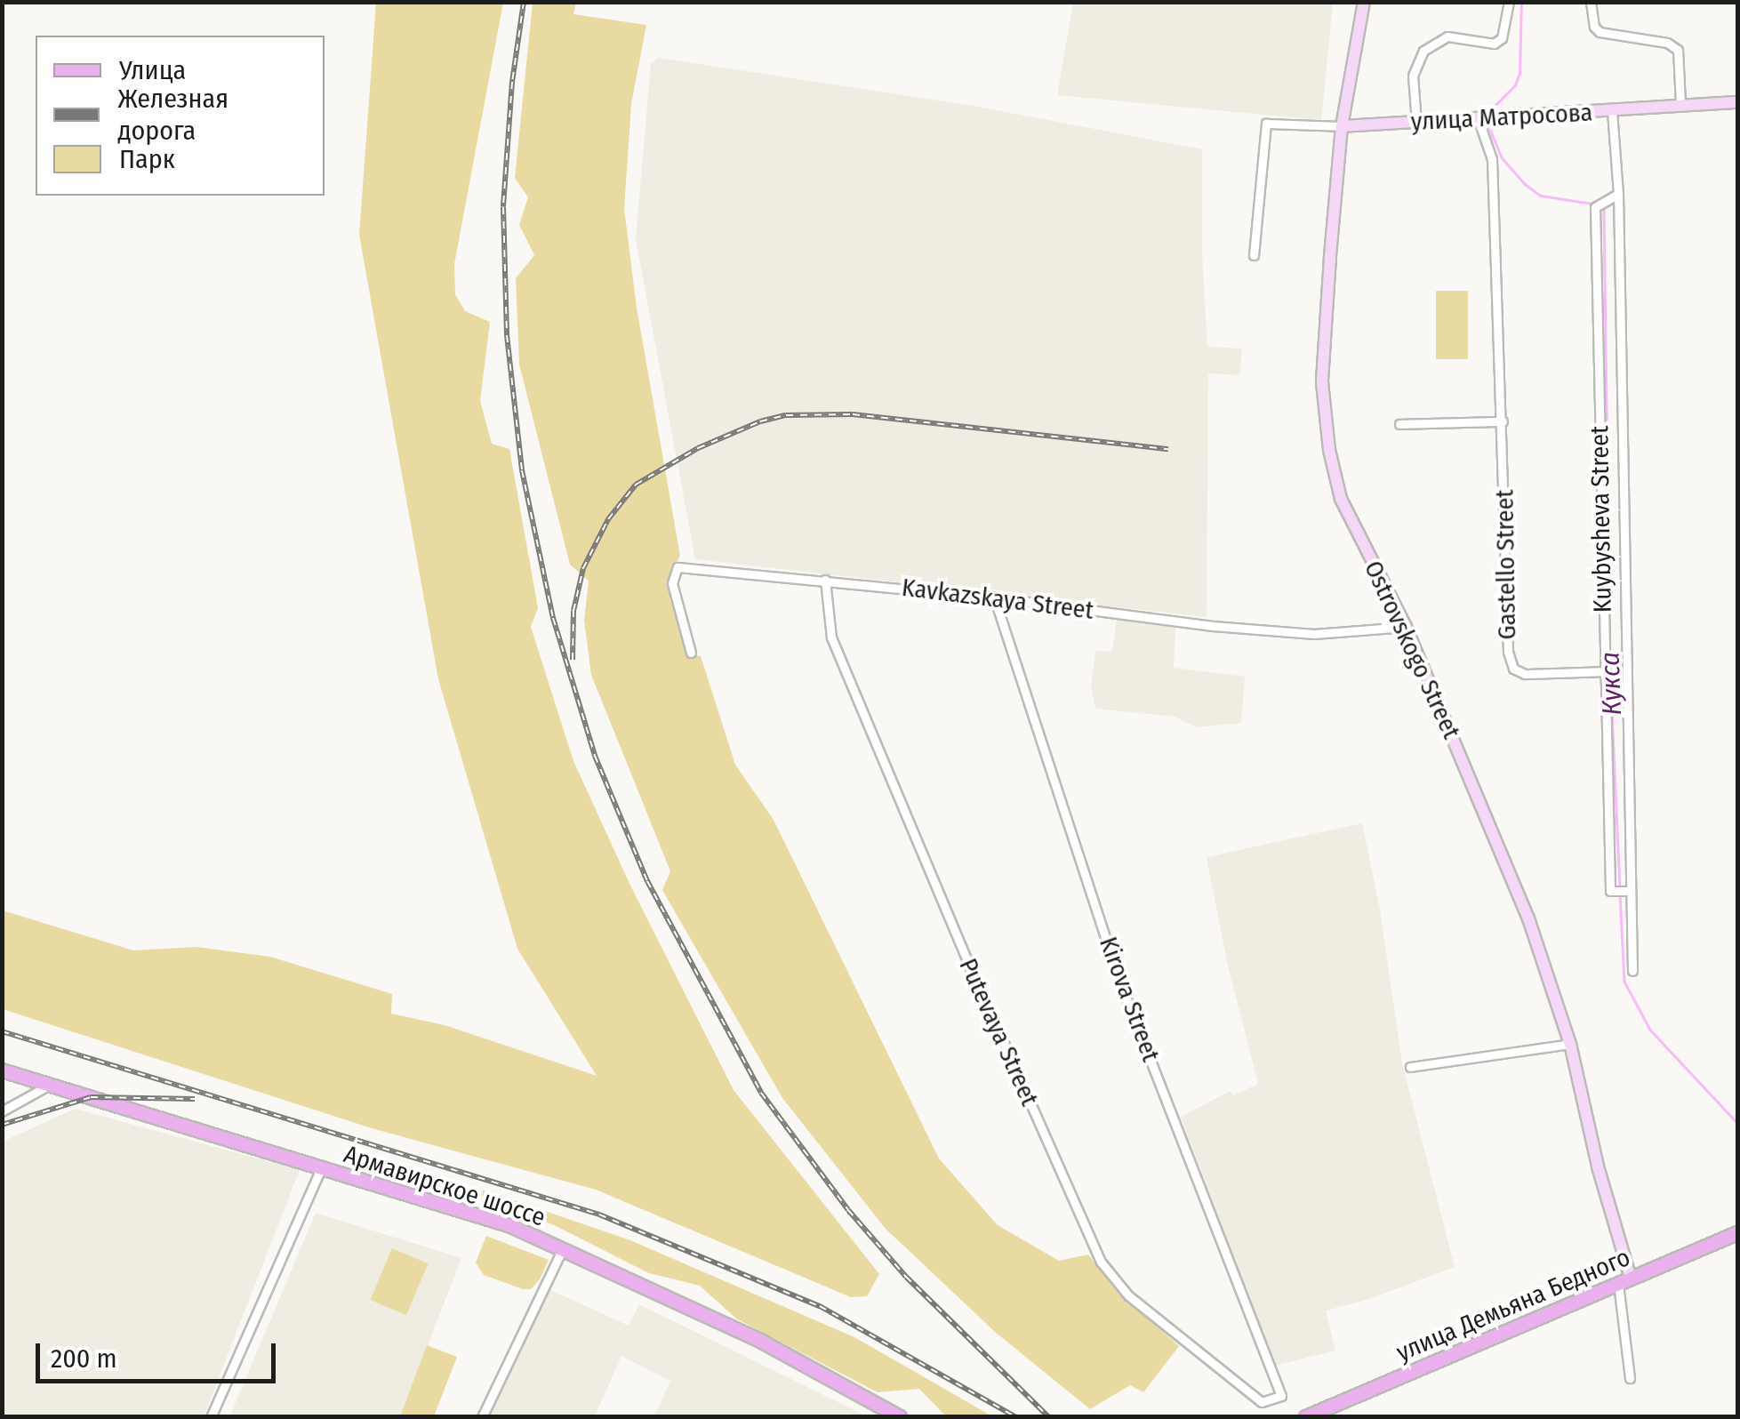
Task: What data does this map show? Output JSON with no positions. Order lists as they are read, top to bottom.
{
  "streets": {
    "main road": ["Армавирское шоссе", "улица Демьяна Бедного"],
    "street": [
      "улица Матросова",
      "Kuybysheva Street",
      "Gastello Street",
      "Kavkazskaya Street",
      "Ostrovskogo Street",
      "Kirova Street",
      "Putevaya Street"
    ]
  },
  "crossings": [
    ["улица Матросова", "Kuybysheva Street"],
    ["улица Матросова", "Gastello Street"],
    ["улица Матросова", "Ostrovskogo Street"],
    ["Kuybysheva Street", "Gastello Street"],
    ["Kavkazskaya Street", "Ostrovskogo Street"],
    ["Kavkazskaya Street", "Kirova Street"],
    ["Kavkazskaya Street", "Putevaya Street"],
    ["Ostrovskogo Street", "улица Демьяна Бедного"],
    ["Kirova Street", "Putevaya Street"]
  ],
  "water": ["Кукса"],
  "legend": ["Улица", "Железная дорога", "Парк"],
  "scale_bar": "200 m"
}
